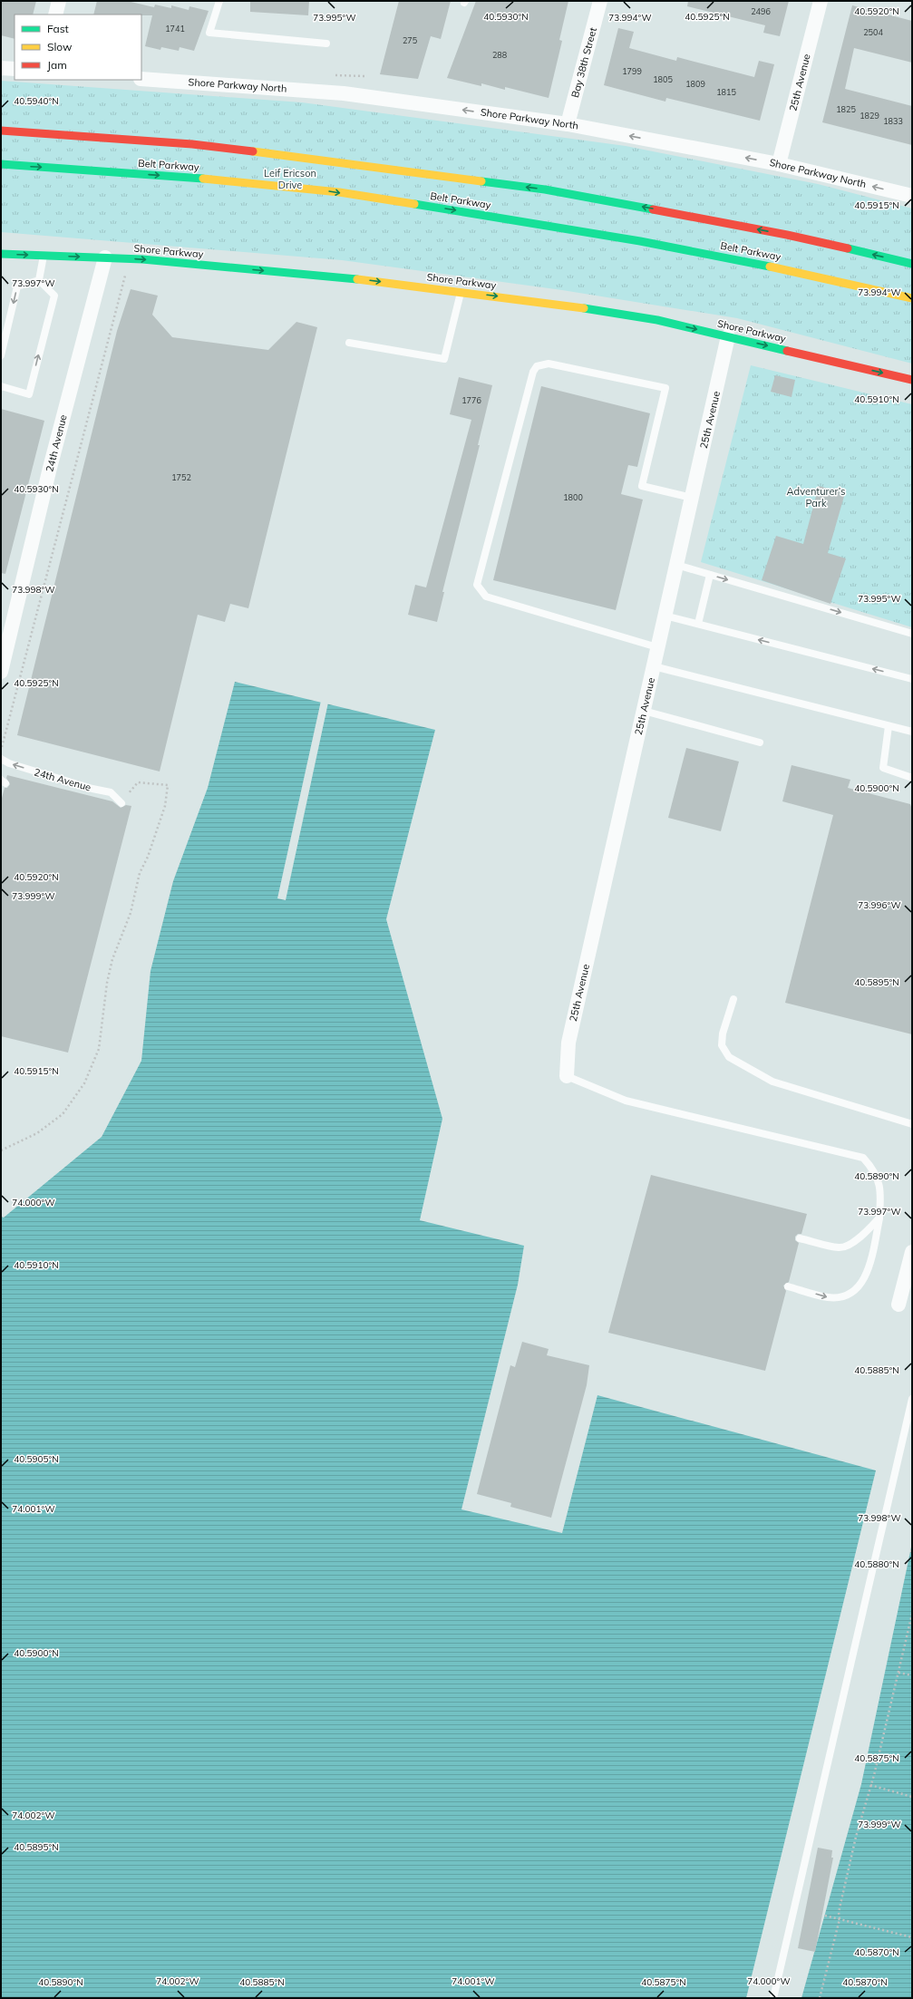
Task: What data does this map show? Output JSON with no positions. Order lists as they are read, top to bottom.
{
  "streets": {
    "main road": ["Belt Parkway", "Shore Parkway"],
    "street": [
      "Bay 38th Street",
      "25th Avenue",
      "Shore Parkway North",
      "24th Avenue"
    ]
  },
  "crossings": [
    ["Bay 38th Street", "Shore Parkway North"],
    ["25th Avenue", "Shore Parkway North"],
    ["25th Avenue", "Shore Parkway"],
    ["Shore Parkway", "24th Avenue"]
  ],
  "one_way": ["Shore Parkway North", "Shore Parkway"],
  "parks": ["Leif Ericson Drive", "Adventurer’s Park"],
  "house_numbers": [
    "2496",
    "1741",
    "2504",
    "275",
    "288",
    "1799",
    "1805",
    "1809",
    "1815",
    "1825",
    "1829",
    "1833",
    "1776",
    "1752",
    "1800"
  ],
  "legend": ["Fast", "Slow", "Jam"],
  "coordinates": [
    "40.5920°N",
    "40.5930°N",
    "40.5925°N",
    "73.995°W",
    "73.994°W",
    "40.5940°N",
    "40.5915°N",
    "73.997°W",
    "40.5910°N",
    "73.998°W",
    "40.5900°N",
    "73.999°W",
    "73.996°W",
    "40.5895°N",
    "40.5890°N",
    "74.000°W",
    "40.5885°N",
    "40.5905°N",
    "74.001°W",
    "40.5880°N",
    "40.5875°N",
    "74.002°W",
    "40.5870°N"
  ]
}
